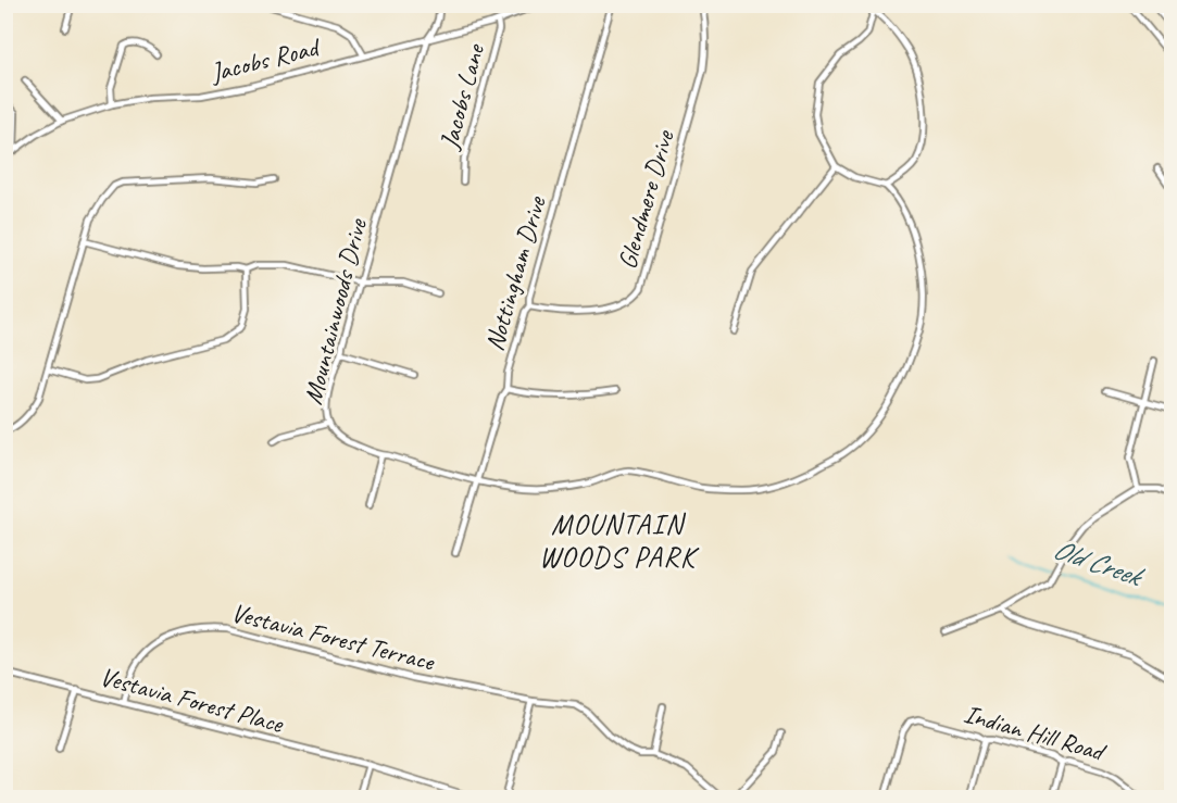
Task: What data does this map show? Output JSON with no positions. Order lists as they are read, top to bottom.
{
  "streets": {
    "street": [
      "Jacobs Road",
      "Jacobs Lane",
      "Glendmere Drive",
      "Nottingham Drive",
      "Mountainwoods Drive",
      "Vestavia Forest Terrace",
      "Vestavia Forest Place",
      "Indian Hill Road"
    ]
  },
  "crossings": [
    ["Jacobs Road", "Jacobs Lane"],
    ["Jacobs Road", "Mountainwoods Drive"],
    ["Glendmere Drive", "Nottingham Drive"],
    ["Nottingham Drive", "Mountainwoods Drive"],
    ["Vestavia Forest Terrace", "Vestavia Forest Place"]
  ],
  "districts": ["MOUNTAIN WOODS PARK"],
  "water": ["Old Creek"]
}
